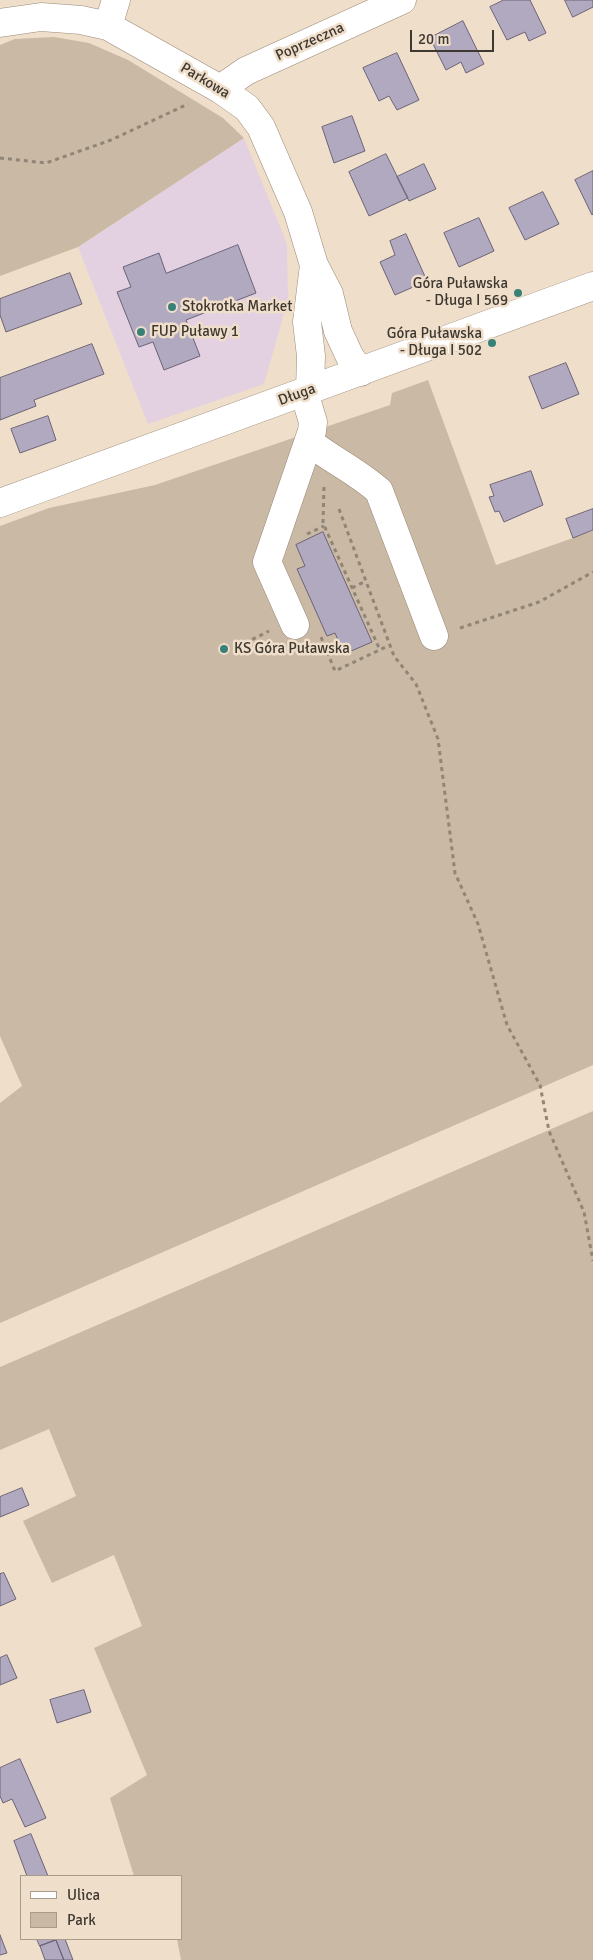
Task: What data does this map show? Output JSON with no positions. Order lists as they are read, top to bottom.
{
  "streets": {
    "street": ["Poprzeczna", "Parkowa", "Długa"]
  },
  "crossings": [
    ["Poprzeczna", "Parkowa"],
    ["Parkowa", "Długa"]
  ],
  "places": [
    "Góra Puławska - Długa I 569",
    "Stokrotka Market",
    "FUP Puławy 1",
    "Góra Puławska - Długa I 502",
    "KS Góra Puławska"
  ],
  "legend": ["Ulica", "Park"],
  "scale_bar": "20 m"
}
